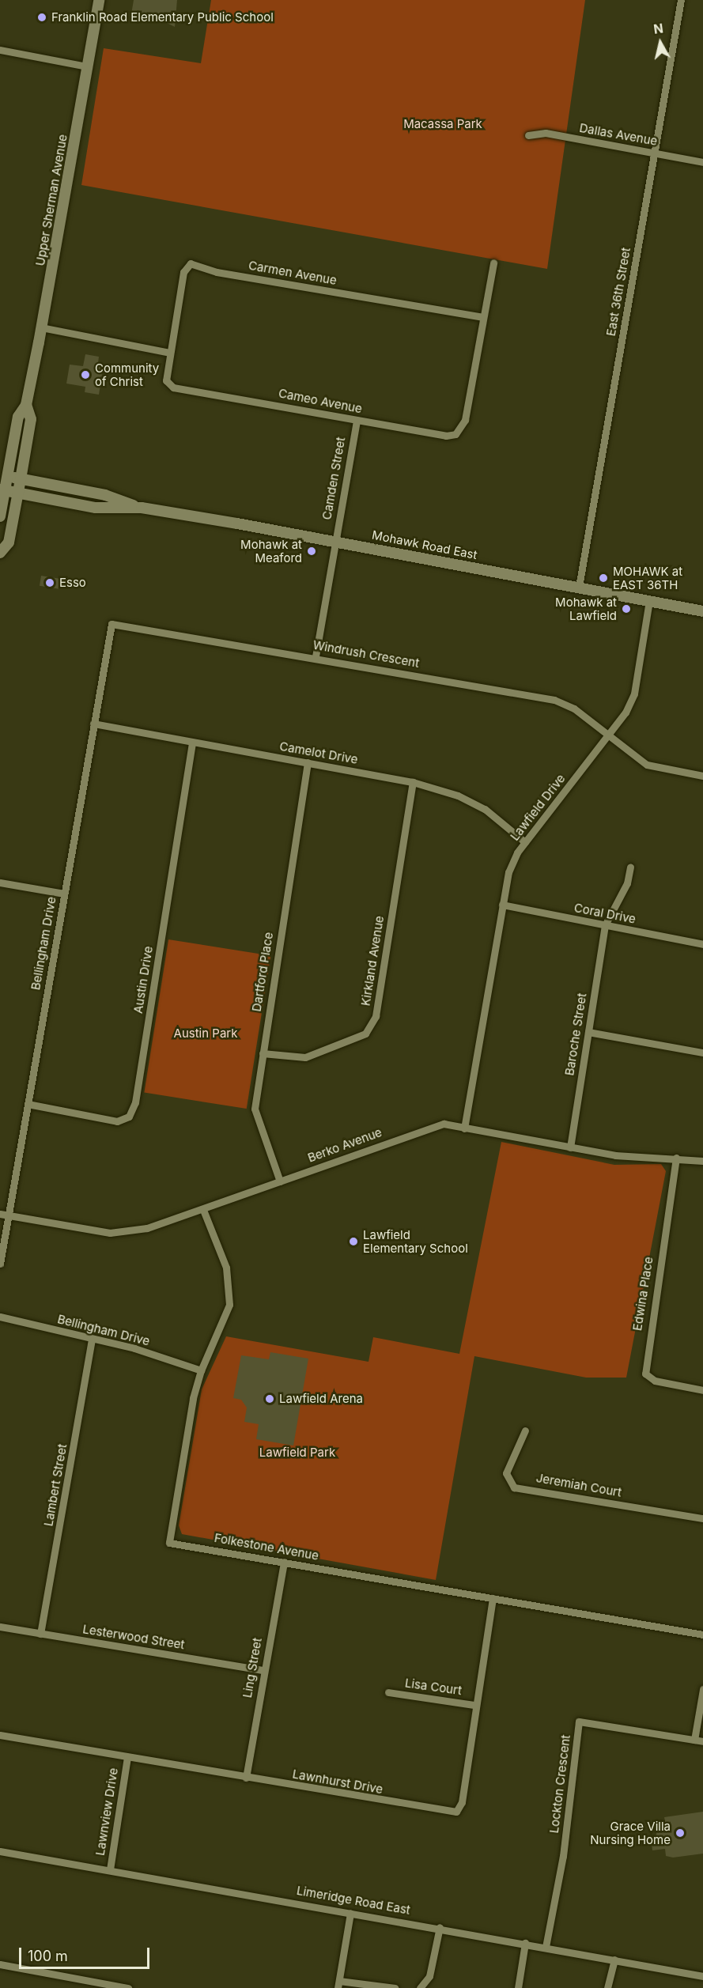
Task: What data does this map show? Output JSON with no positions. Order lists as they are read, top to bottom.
{
  "streets": {
    "main road": ["Upper Sherman Avenue", "Mohawk Road East"],
    "street": [
      "Dallas Avenue",
      "Carmen Avenue",
      "East 36th Street",
      "Cameo Avenue",
      "Camden Street",
      "Windrush Crescent",
      "Camelot Drive",
      "Lawfield Drive",
      "Coral Drive",
      "Bellingham Drive",
      "Kirkland Avenue",
      "Dartford Place",
      "Austin Drive",
      "Baroche Street",
      "Berko Avenue",
      "Edwina Place",
      "Lambert Street",
      "Jeremiah Court",
      "Folkestone Avenue",
      "Lesterwood Street",
      "Ling Street",
      "Lisa Court",
      "Lawnhurst Drive",
      "Lockton Crescent",
      "Lawnview Drive",
      "Limeridge Road East"
    ]
  },
  "crossings": [
    ["Dallas Avenue", "East 36th Street"],
    ["Upper Sherman Avenue", "Mohawk Road East"],
    ["Carmen Avenue", "Cameo Avenue"],
    ["East 36th Street", "Mohawk Road East"],
    ["Cameo Avenue", "Camden Street"],
    ["Camden Street", "Mohawk Road East"],
    ["Camden Street", "Windrush Crescent"],
    ["Mohawk Road East", "Lawfield Drive"],
    ["Windrush Crescent", "Lawfield Drive"],
    ["Windrush Crescent", "Bellingham Drive"],
    ["Camelot Drive", "Lawfield Drive"],
    ["Camelot Drive", "Bellingham Drive"],
    ["Camelot Drive", "Kirkland Avenue"],
    ["Camelot Drive", "Dartford Place"],
    ["Camelot Drive", "Austin Drive"],
    ["Lawfield Drive", "Coral Drive"],
    ["Lawfield Drive", "Berko Avenue"],
    ["Coral Drive", "Baroche Street"],
    ["Bellingham Drive", "Austin Drive"],
    ["Bellingham Drive", "Berko Avenue"],
    ["Bellingham Drive", "Lambert Street"],
    ["Bellingham Drive", "Folkestone Avenue"],
    ["Kirkland Avenue", "Dartford Place"],
    ["Dartford Place", "Berko Avenue"],
    ["Baroche Street", "Berko Avenue"],
    ["Berko Avenue", "Edwina Place"],
    ["Berko Avenue", "Folkestone Avenue"],
    ["Lambert Street", "Lesterwood Street"],
    ["Folkestone Avenue", "Ling Street"],
    ["Folkestone Avenue", "Lawnhurst Drive"],
    ["Lesterwood Street", "Ling Street"],
    ["Ling Street", "Lawnhurst Drive"],
    ["Lisa Court", "Lawnhurst Drive"],
    ["Lawnhurst Drive", "Lawnview Drive"],
    ["Lockton Crescent", "Limeridge Road East"],
    ["Lawnview Drive", "Limeridge Road East"]
  ],
  "parks": ["Macassa Park", "Austin Park", "Lawfield Park"],
  "places": [
    "Franklin Road Elementary Public School",
    "Community of Christ",
    "Mohawk at Meaford",
    "MOHAWK at EAST 36TH",
    "Esso",
    "Mohawk at Lawfield",
    "Lawfield Elementary School",
    "Lawfield Arena",
    "Grace Villa Nursing Home"
  ],
  "scale_bar": "100 m",
  "north": "top"
}
